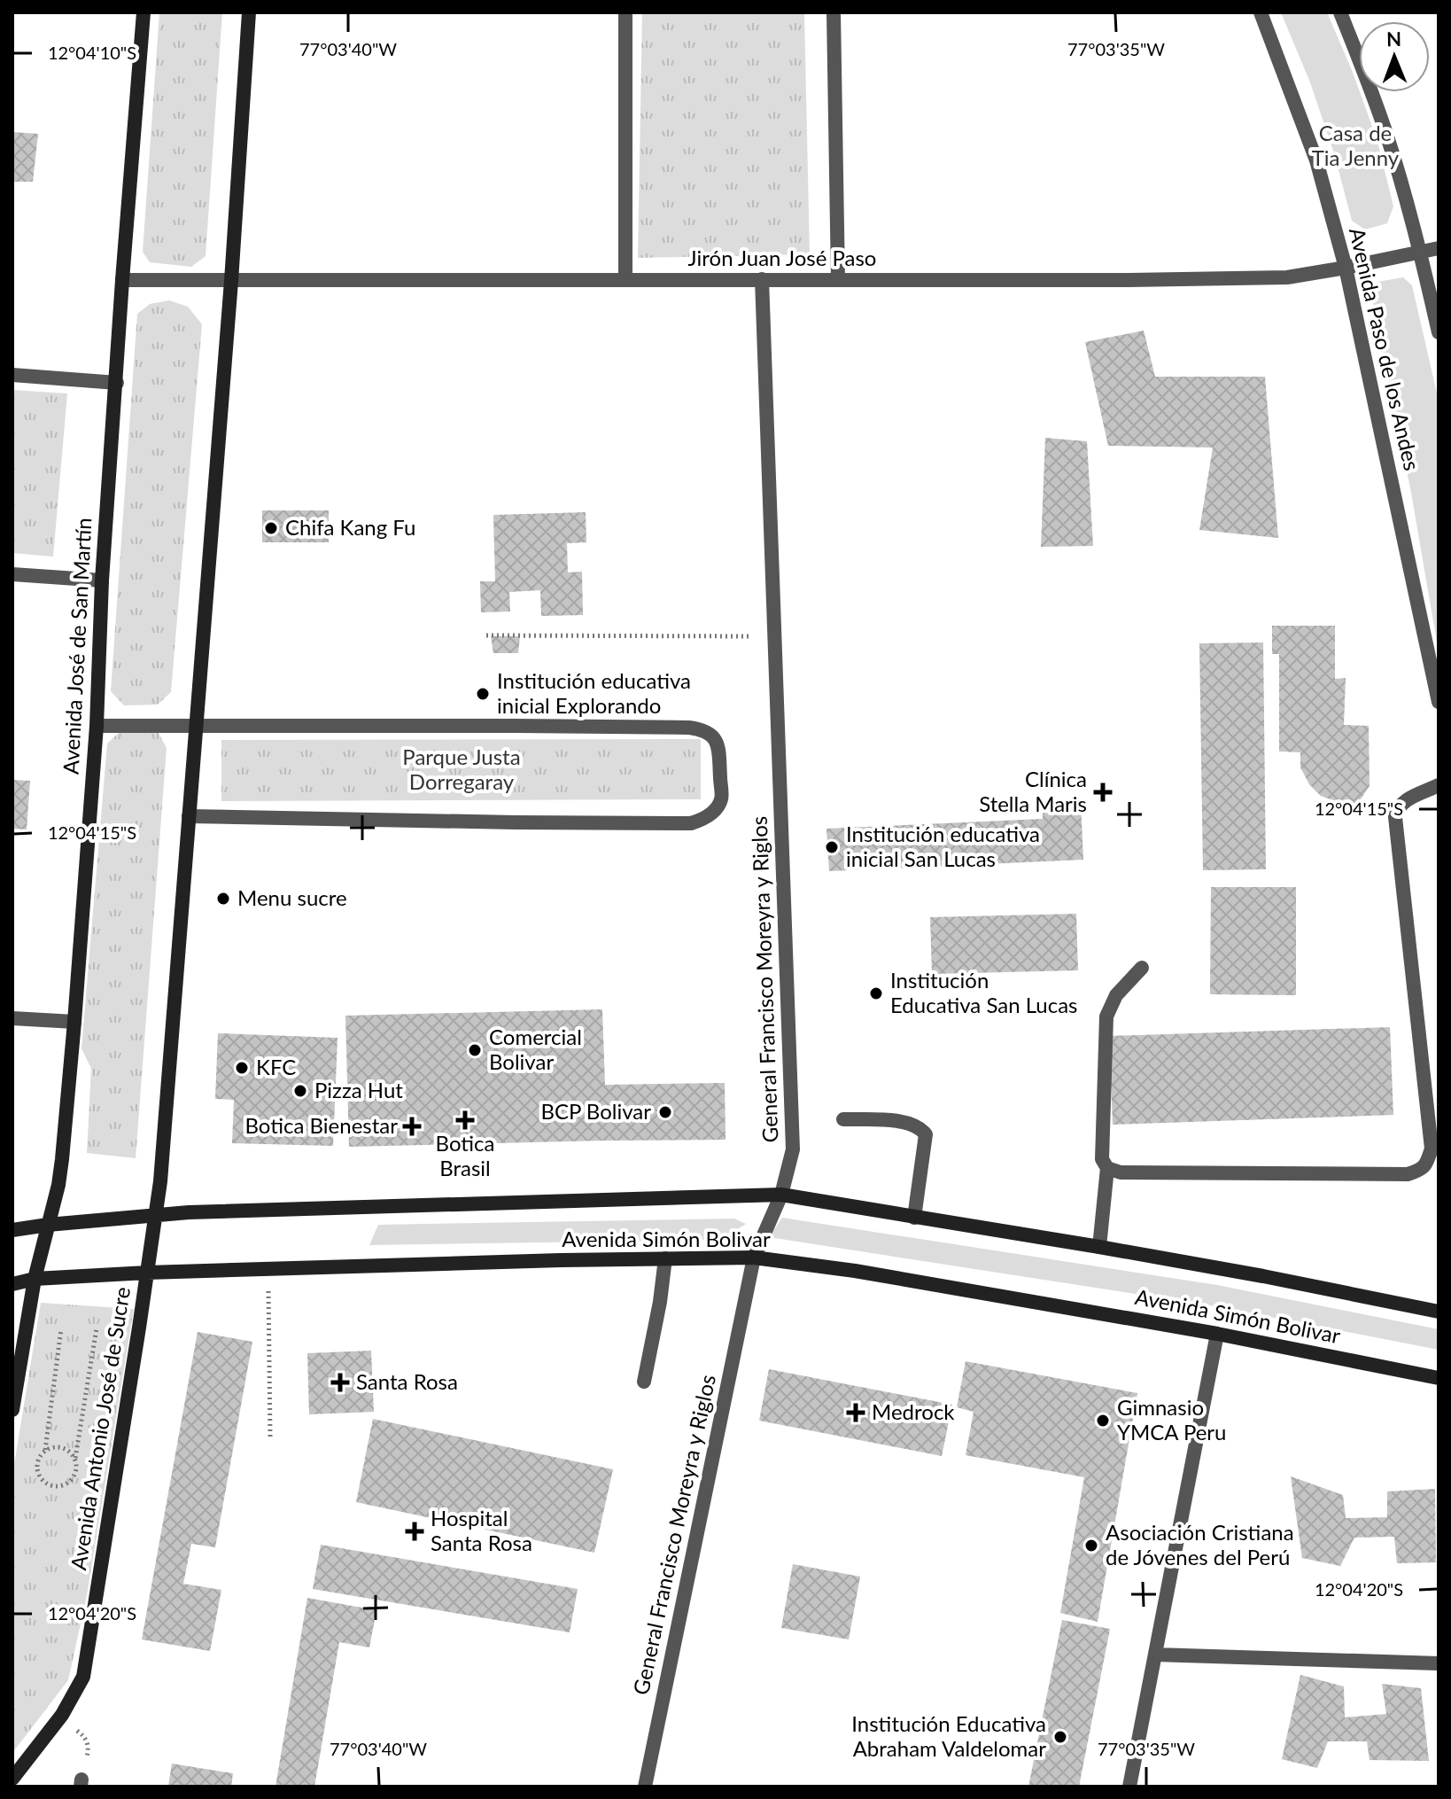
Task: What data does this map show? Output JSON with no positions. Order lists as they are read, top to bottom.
{
  "streets": {
    "main road": ["Avenida José de San Martín", "Avenida Simón Bolivar", "Avenida Antonio José de Sucre"],
    "street": ["Jirón Juan José Paso", "Avenida Paso de los Andes", "General Francisco Moreyra y Riglos"]
  },
  "crossings": [
    ["Jirón Juan José Paso", "Avenida Paso de los Andes"],
    ["Jirón Juan José Paso", "Avenida José de San Martín"],
    ["Jirón Juan José Paso", "General Francisco Moreyra y Riglos"],
    ["Avenida José de San Martín", "Avenida Simón Bolivar"],
    ["General Francisco Moreyra y Riglos", "Avenida Simón Bolivar"],
    ["Avenida Simón Bolivar", "Avenida Antonio José de Sucre"]
  ],
  "parks": ["Casa de Tia Jenny", "Parque Justa Dorregaray"],
  "places": {
    "other": [
      "Chifa Kang Fu",
      "Institución educativa inicial Explorando",
      "Institución educativa inicial San Lucas",
      "Menu sucre",
      "Institución Educativa San Lucas",
      "Comercial Bolivar",
      "KFC",
      "Pizza Hut",
      "BCP Bolivar",
      "Gimnasio YMCA Peru",
      "Asociación Cristiana de Jóvenes del Perú",
      "Institución Educativa Abraham Valdelomar"
    ],
    "health": [
      "Clínica Stella Maris",
      "Botica Brasil",
      "Botica Bienestar",
      "Santa Rosa",
      "Medrock",
      "Hospital Santa Rosa"
    ]
  },
  "north": "top",
  "coordinates": [
    "77°03'40\"W",
    "77°03'35\"W",
    "12°04'10\"S",
    "12°04'15\"S",
    "12°04'20\"S"
  ]
}
